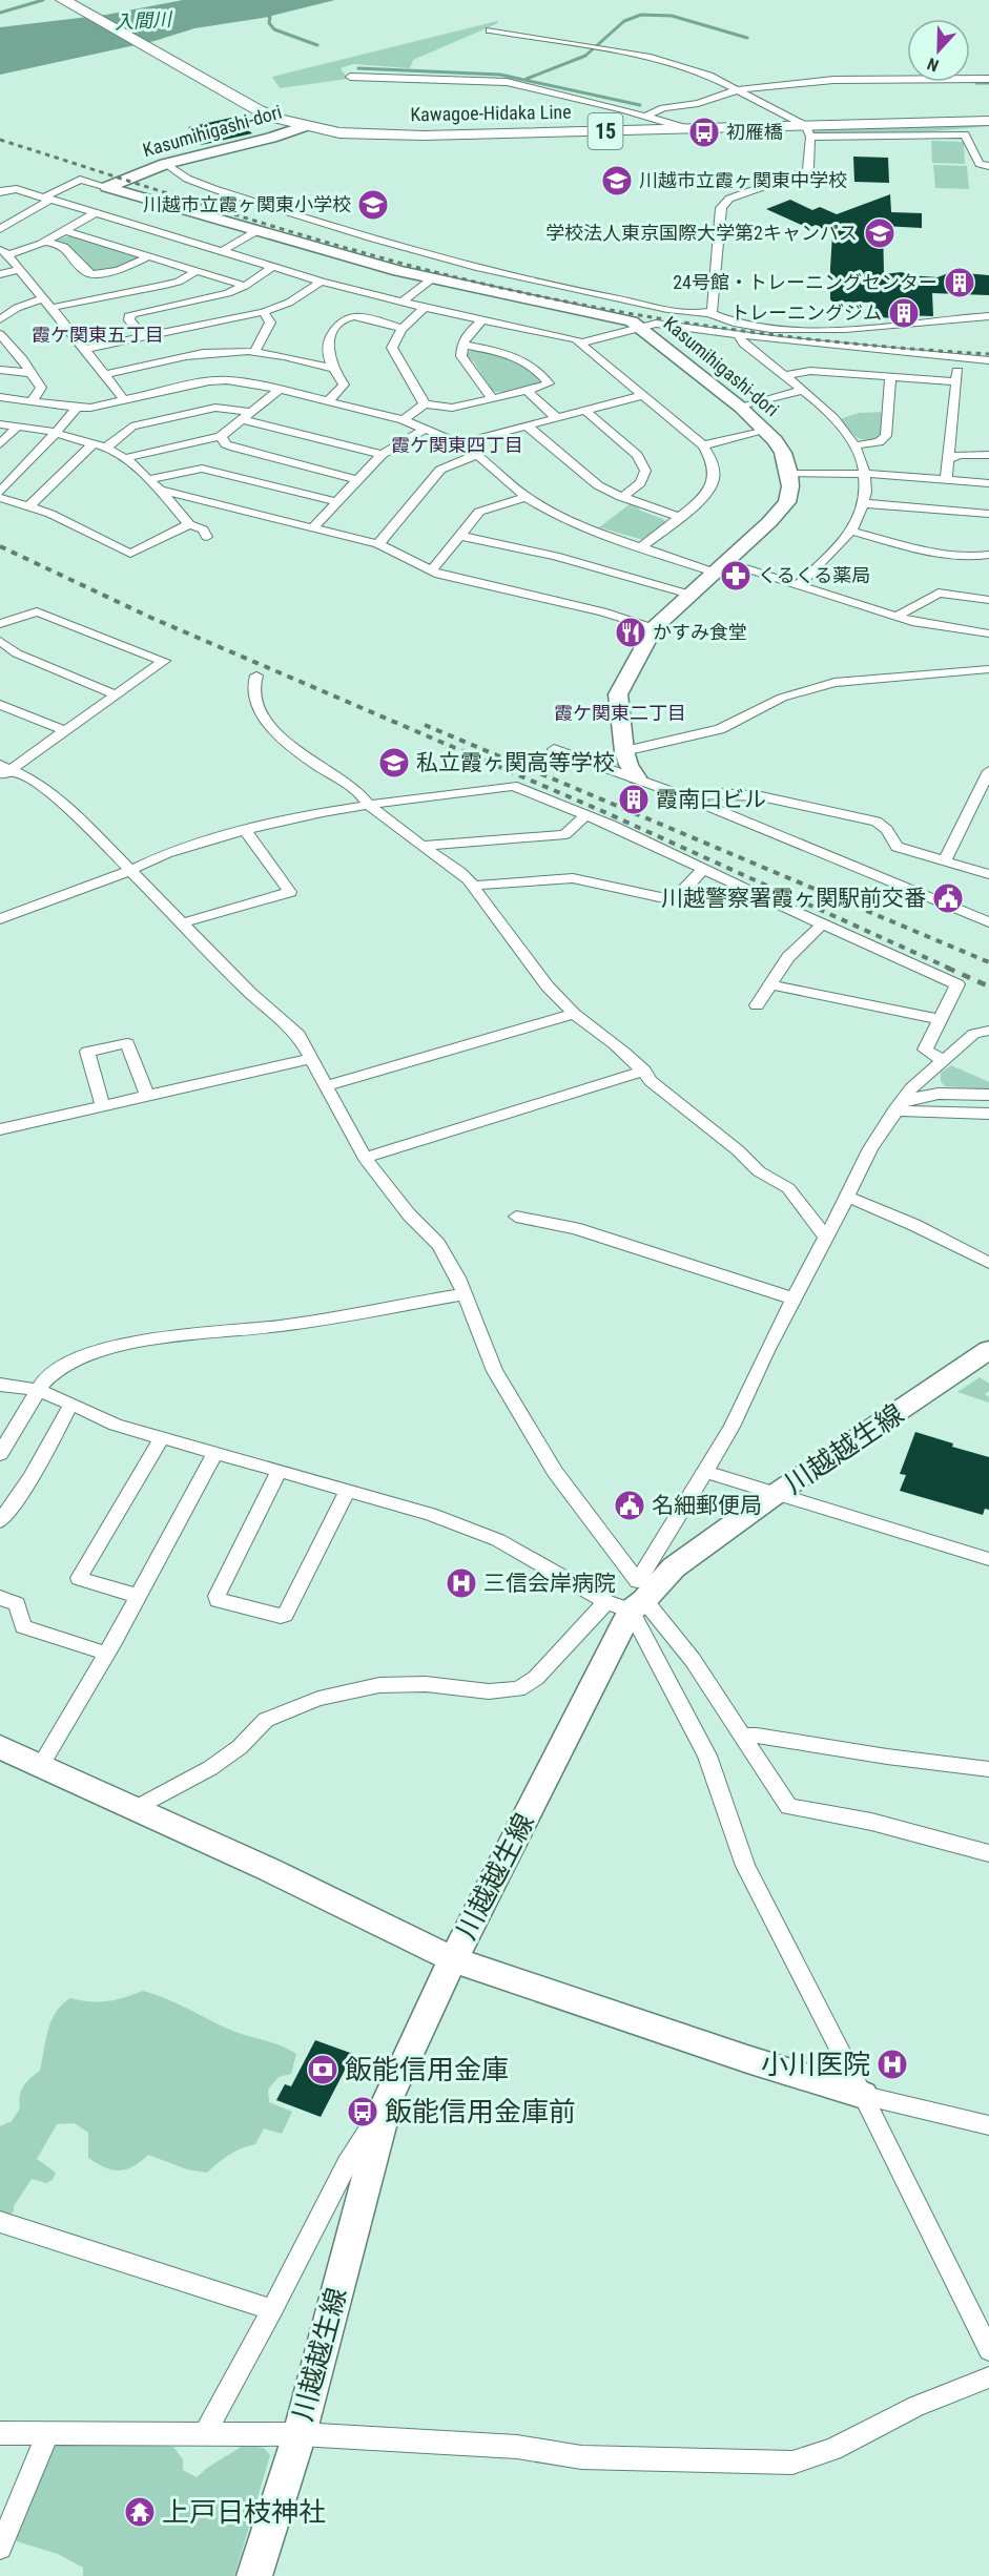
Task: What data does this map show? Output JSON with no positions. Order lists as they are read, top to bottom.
{
  "streets": {
    "main road": ["Kawagoe-Hidaka Line", "15"],
    "street": ["Kasumihigashi-dori", "川越越生線"]
  },
  "crossings": [
    ["Kawagoe-Hidaka Line", "Kasumihigashi-dori"]
  ],
  "districts": ["霞ケ関東五丁目", "霞ケ関東四丁目", "霞ケ関東二丁目"],
  "water": ["入間川"],
  "places": {
    "bus stop": ["初雁橋", "飯能信用金庫前"],
    "school or university": [
      "川越市立霞ヶ関東中学校",
      "川越市立霞ヶ関東小学校",
      "学校法人東京国際大学第2キャンパス",
      "私立霞ヶ関高等学校"
    ],
    "building": ["24号館・トレーニングセンター", "トレーニングジム", "霞南口ビル"],
    "pharmacy": ["くるくる薬局"],
    "restaurant": ["かすみ食堂"],
    "public building": ["川越警察署霞ヶ関駅前交番", "名細郵便局"],
    "hospital": ["三信会岸病院", "小川医院"],
    "bank": ["飯能信用金庫"],
    "temple": ["上戸日枝神社"]
  },
  "north": "bottom"
}
